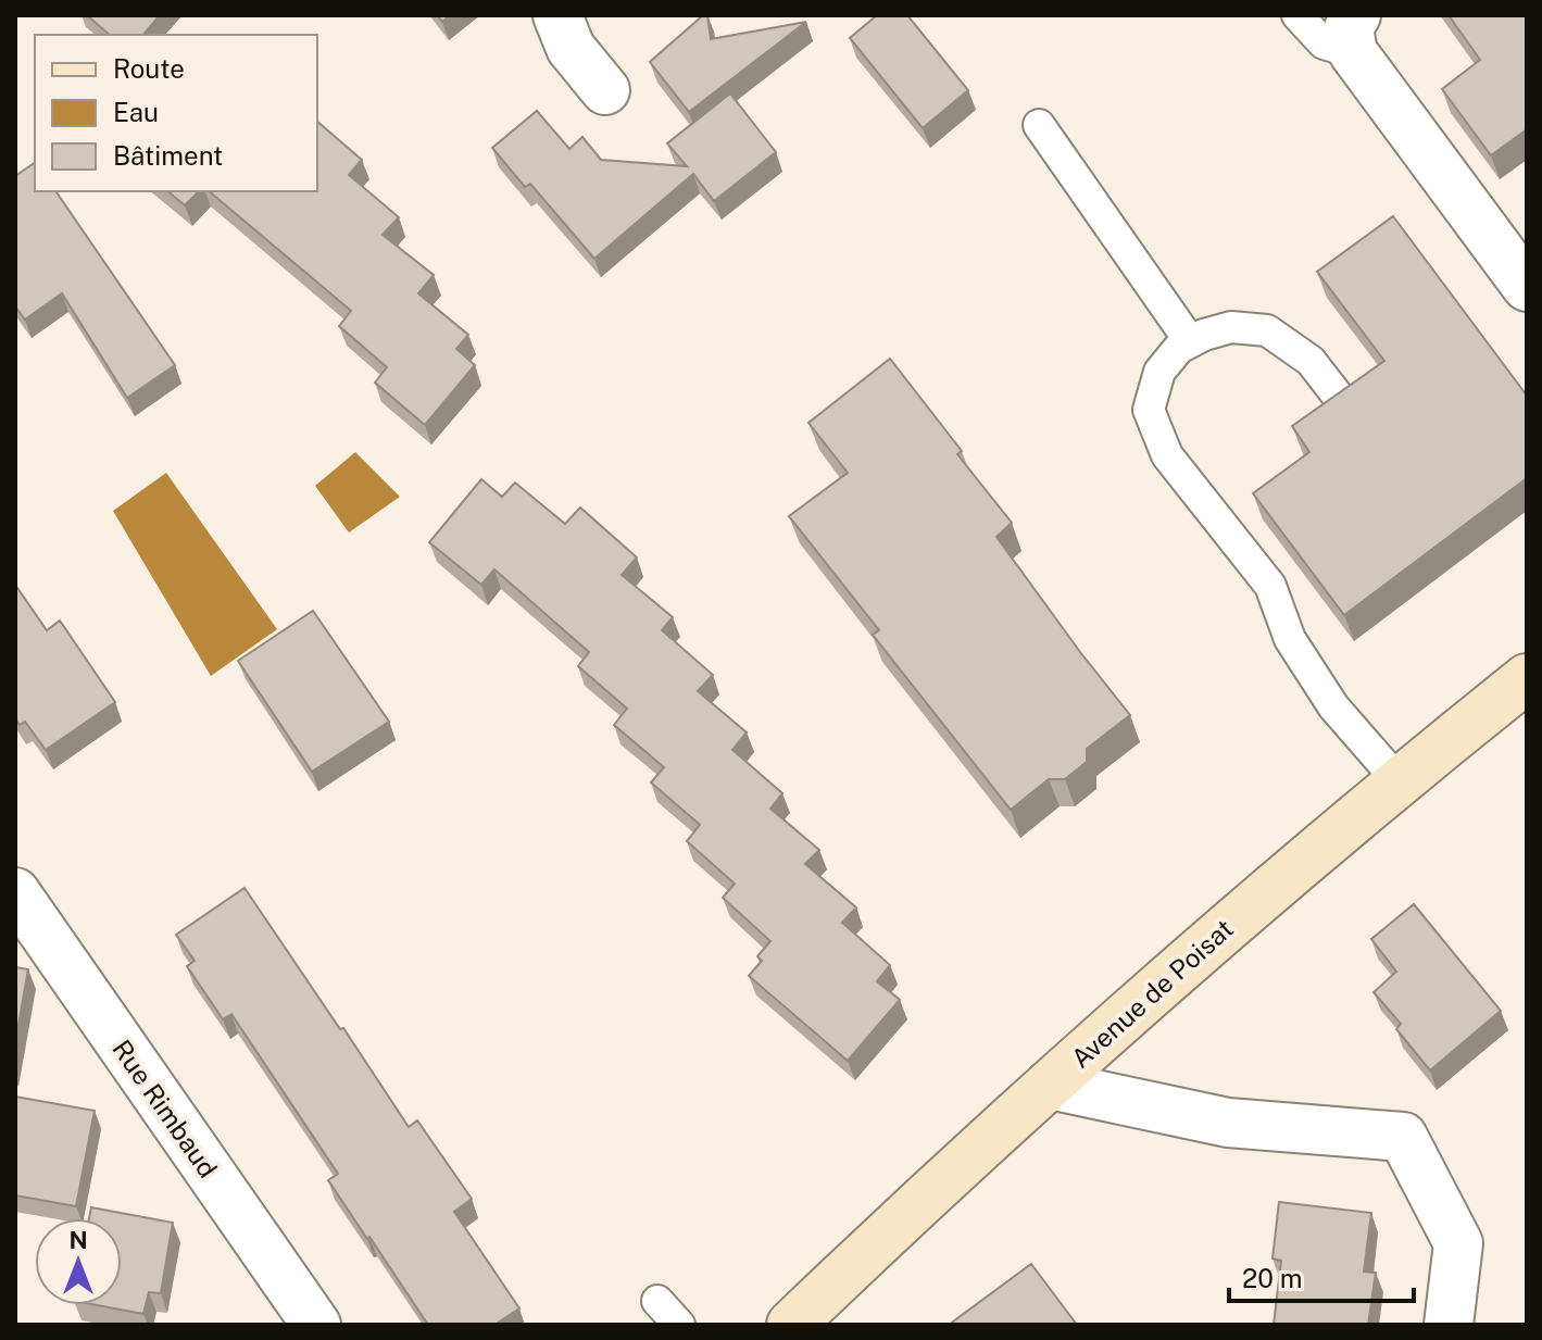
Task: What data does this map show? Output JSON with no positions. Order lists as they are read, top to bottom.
{
  "streets": {
    "main road": ["Avenue de Poisat"],
    "street": ["Rue Rimbaud"]
  },
  "legend": ["Route", "Eau", "Bâtiment"],
  "scale_bar": "20 m",
  "north": "top"
}
